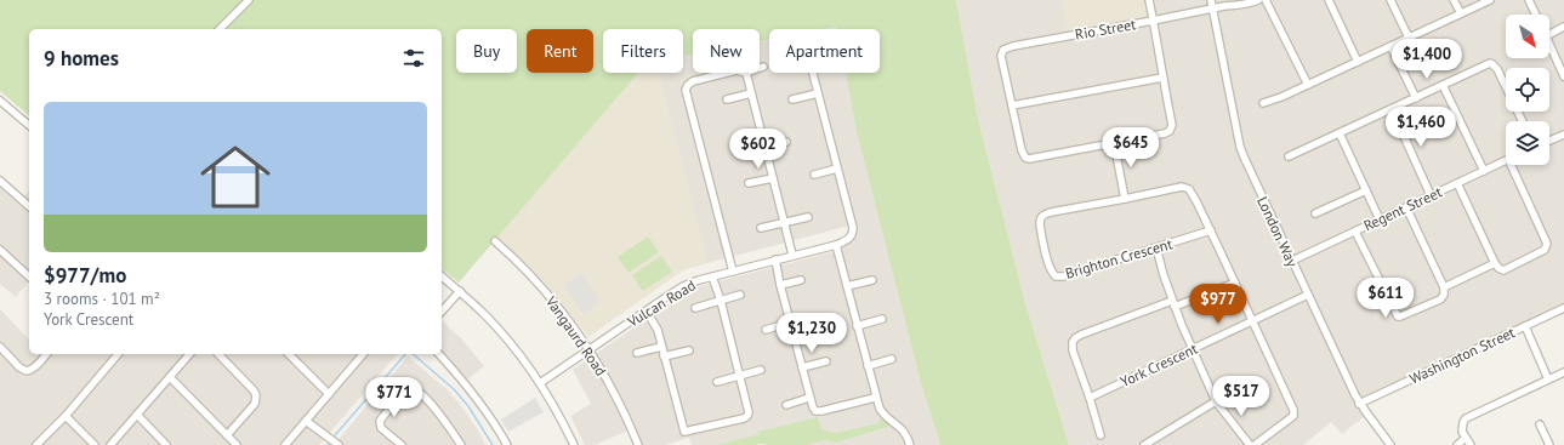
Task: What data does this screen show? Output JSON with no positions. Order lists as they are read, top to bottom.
{
  "streets": {
    "street": [
      "Rio Street",
      "Regent Street",
      "London Way",
      "Brighton Crescent",
      "Vulcan Road",
      "Vangaurd Road",
      "Washington Street",
      "York Crescent"
    ]
  },
  "crossings": [
    ["Rio Street", "London Way"],
    ["Regent Street", "London Way"],
    ["London Way", "Washington Street"],
    ["London Way", "York Crescent"],
    ["Vulcan Road", "Vangaurd Road"]
  ],
  "north": "bottom right",
  "page": {
    "chip": [
      "Buy",
      "Rent",
      "Filters",
      "New",
      "Apartment"
    ],
    "heading": "9 homes",
    "price": [
      "$1,400",
      "$1,460",
      "$645",
      "$602",
      "$611",
      "$977",
      "$1,230",
      "$517",
      "$771"
    ],
    "list": [
      {
        "name": "$977/mo",
        "note": "3 rooms · 101 m² · York Crescent"
      }
    ]
  }
}
